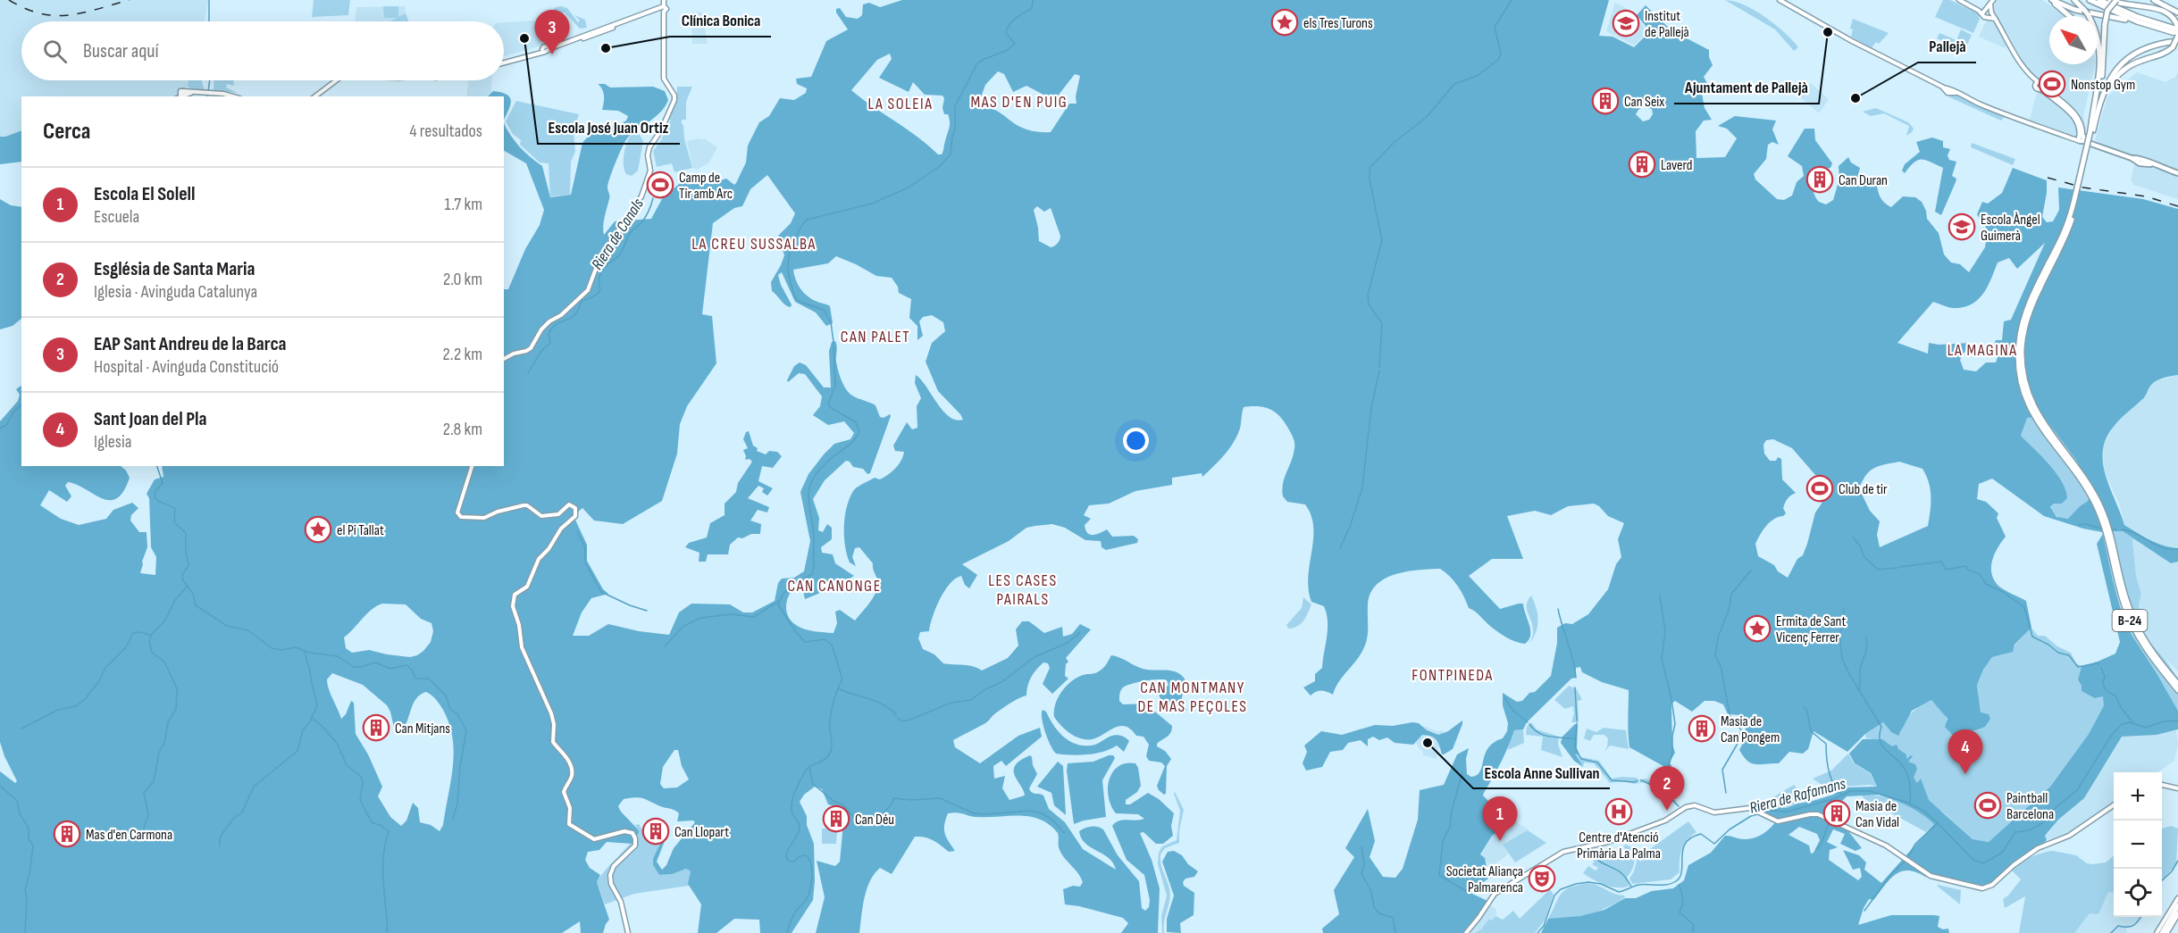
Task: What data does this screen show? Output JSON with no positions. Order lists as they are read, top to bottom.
{
  "streets": {
    "highway": ["B-24"]
  },
  "districts": [
    "MAS D'EN PUIG",
    "LA SOLEIA",
    "LA CREU SUSSALBA",
    "CAN PALET",
    "LA MAGINA",
    "LES CASES PAIRALS",
    "CAN CANONGE",
    "FONTPINEDA",
    "CAN MONTMANY DE MAS PEÇOLES"
  ],
  "water": ["Riera de Canals", "Riera de Rafamans"],
  "places": {
    "place": ["els Tres Turons", "el Pi Tallat", "Ermita de Sant Vicenç Ferrer"],
    "school or university": ["Institut de Pallejà", "Escola Àngel Guimerà"],
    "other": [
      "Ajuntament de Pallejà",
      "Escola José Juan Ortiz",
      "Clínica Bonica",
      "Pallejà",
      "Escola Anne Sullivan"
    ],
    "sports": [
      "Nonstop Gym",
      "Camp de Tir amb Arc",
      "Club de tir",
      "Paintball Barcelona"
    ],
    "building": [
      "Can Seix",
      "Laverd",
      "Can Duran",
      "Can Mitjans",
      "Masia de Can Pongem",
      "Masia de Can Vidal",
      "Can Déu",
      "Can Llopart",
      "Mas d'en Carmona"
    ],
    "hospital": ["Centre d'Atenció Primària La Palma"],
    "theatre": ["Societat Aliança Palmarenca"]
  },
  "north": "top left",
  "page": {
    "pins": [
      "3",
      "4",
      "2",
      "1"
    ],
    "search": "Buscar aquí",
    "heading": ["Cerca", "4 resultados"],
    "list": [
      {
        "mark": "1",
        "name": "Escola El Solell",
        "note": "Escuela",
        "value": "1.7 km"
      },
      {
        "mark": "2",
        "name": "Església de Santa Maria",
        "note": "Iglesia · Avinguda Catalunya",
        "value": "2.0 km"
      },
      {
        "mark": "3",
        "name": "EAP Sant Andreu de la Barca",
        "note": "Hospital · Avinguda Constitució",
        "value": "2.2 km"
      },
      {
        "mark": "4",
        "name": "Sant Joan del Pla",
        "note": "Iglesia",
        "value": "2.8 km"
      }
    ],
    "map_buttons": ["+", "−"]
  }
}
